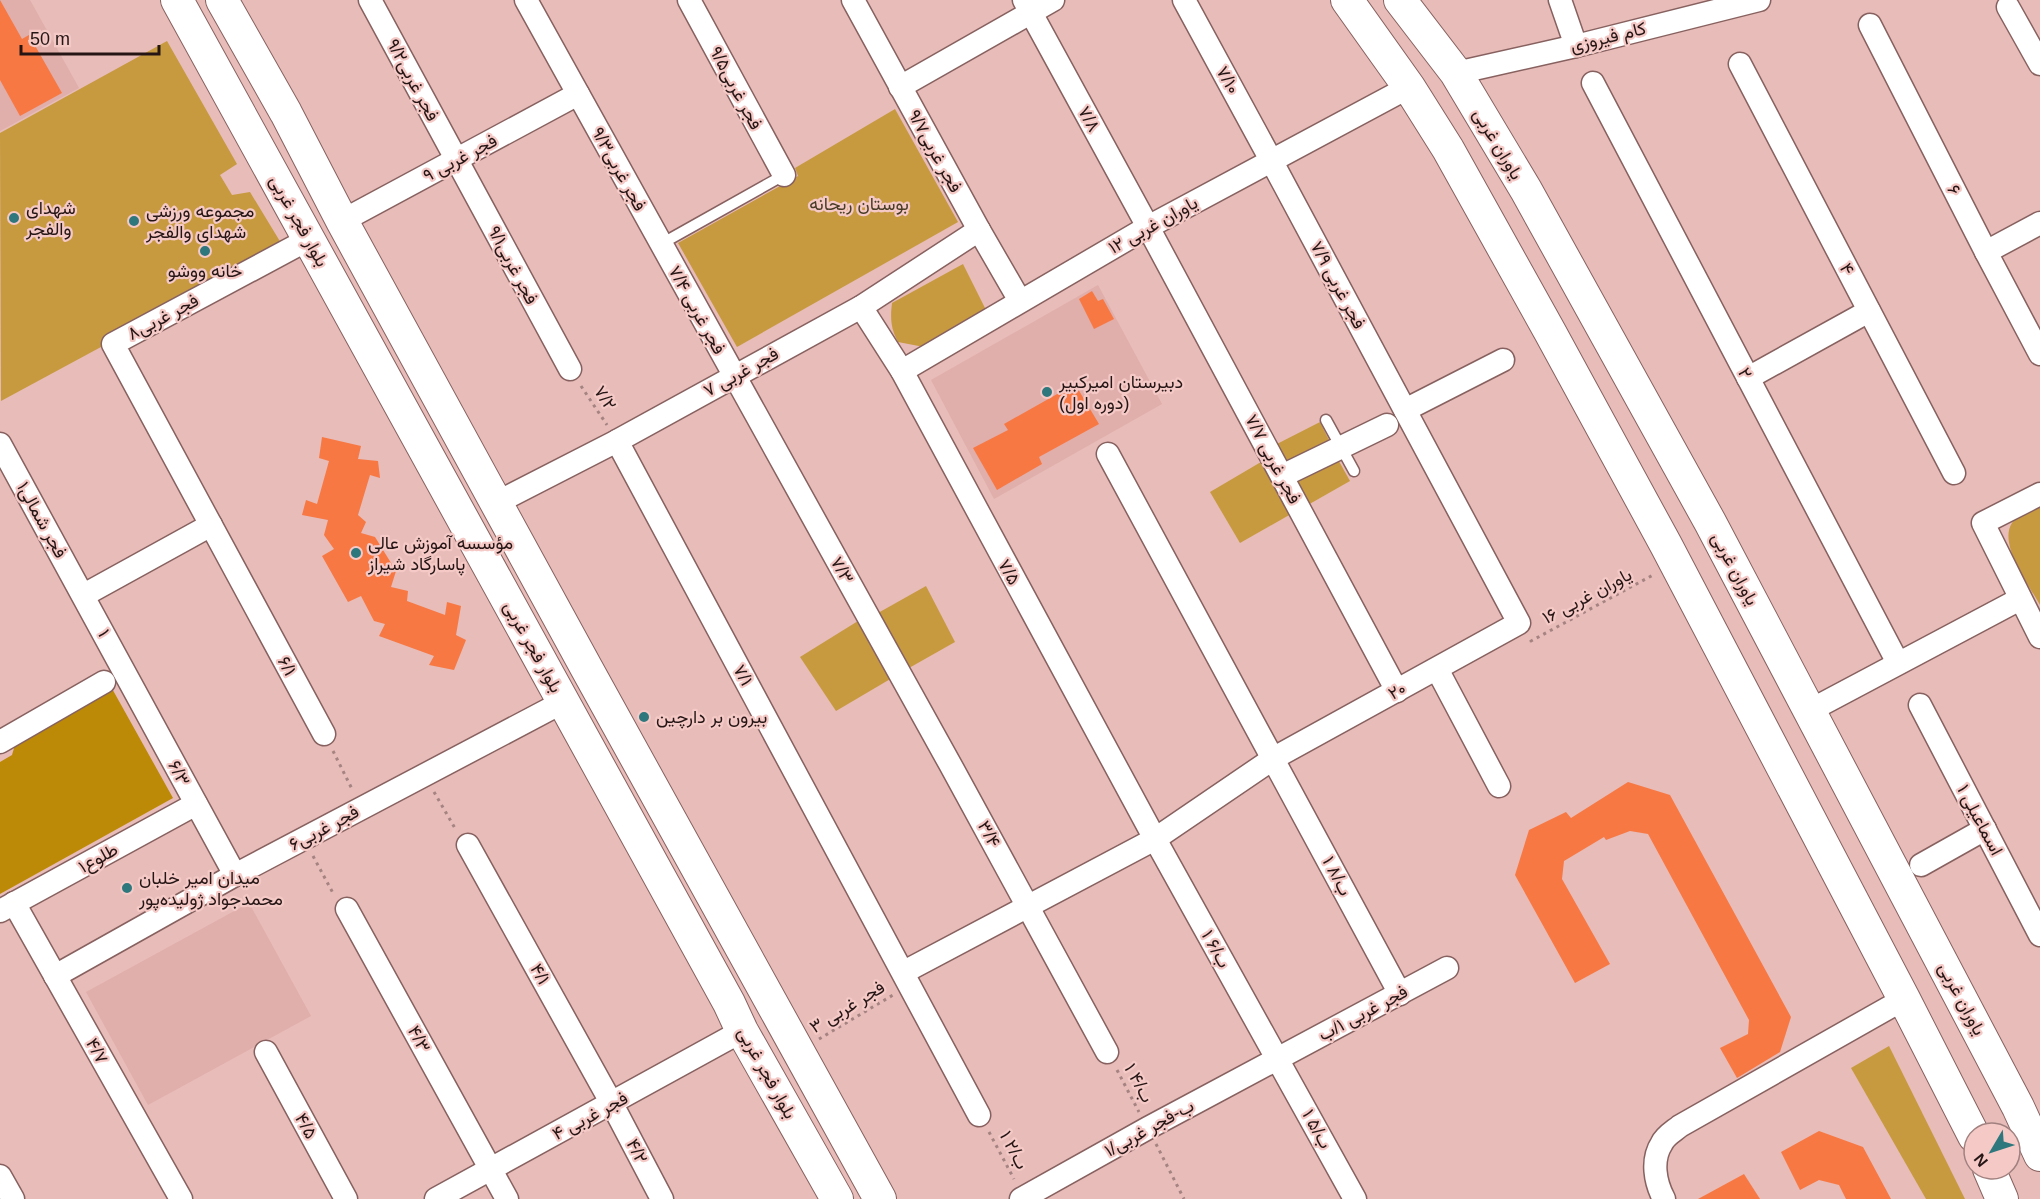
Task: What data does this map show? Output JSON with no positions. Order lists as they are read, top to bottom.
{
  "streets": {
    "main road": ["یاوران غربی", "بلوار فجر غربی"],
    "street": [
      "کام فیروزی",
      "فجر غربی۹/۲",
      "۷/۱۰",
      "فجر غربی۹/۵",
      "۷/۸",
      "فجر غربی۹/۷",
      "۹ فجر غربی",
      "فجر غربی۹/۳",
      "۶",
      "۱۲ یاوران غربی",
      "فجر غربی۹/۱",
      "۴",
      "۷/۹ فجر غربی",
      "۷/۴ فجر غربی",
      "فجر غربی۸",
      "۷ فجر غربی",
      "۲",
      "۷/۷ فجر غربی",
      "فجر شمالی۱",
      "۷/۳",
      "۷/۵",
      "۱",
      "۶/۱",
      "۷/۱",
      "۲۰",
      "۶/۳",
      "اسماعیلی ۱",
      "فجر غربی۶",
      "۳/۴",
      "طلوع۱",
      "۱ ب/۸",
      "۱ ب/۶",
      "۴/۱",
      "فجر غربی ۱/ب",
      "۴/۳",
      "۴/۷",
      "۴ فجر غربی",
      "۴/۵",
      "۱/ب-فجر غربی",
      "۱ ب/۵",
      "۴/۲"
    ],
    "path": [
      "۷/۲",
      "۱۶ یاوران غربی",
      "۳ فجر غربی",
      "۱ ب/۴",
      "۱ ب/۲"
    ]
  },
  "crossings": [
    ["کام فیروزی", "یاوران غربی"],
    ["فجر غربی۹/۲", "۹ فجر غربی"],
    ["فجر غربی۹/۲", "فجر غربی۹/۱"],
    ["۷/۱۰", "۱۲ یاوران غربی"],
    ["۷/۱۰", "۷/۹ فجر غربی"],
    ["۷/۸", "۱۲ یاوران غربی"],
    ["۷/۸", "۷/۷ فجر غربی"],
    ["فجر غربی۹/۷", "۱۲ یاوران غربی"],
    ["فجر غربی۹/۷", "۷ فجر غربی"],
    ["۹ فجر غربی", "فجر غربی۹/۳"],
    ["۹ فجر غربی", "بلوار فجر غربی"],
    ["۹ فجر غربی", "فجر غربی۹/۱"],
    ["فجر غربی۹/۳", "۷/۴ فجر غربی"],
    ["بلوار فجر غربی", "فجر غربی۸"],
    ["بلوار فجر غربی", "۷ فجر غربی"],
    ["بلوار فجر غربی", "فجر غربی۶"],
    ["بلوار فجر غربی", "۳ فجر غربی"],
    ["بلوار فجر غربی", "۴ فجر غربی"],
    ["۱۲ یاوران غربی", "۷/۹ فجر غربی"],
    ["۱۲ یاوران غربی", "۷/۷ فجر غربی"],
    ["۱۲ یاوران غربی", "۷/۵"],
    ["فجر غربی۹/۱", "۷/۲"],
    ["۷/۹ فجر غربی", "۱۶ یاوران غربی"],
    ["۷/۹ فجر غربی", "۲۰"],
    ["۷/۴ فجر غربی", "۷ فجر غربی"],
    ["۷/۴ فجر غربی", "۷/۳"],
    ["فجر غربی۸", "۶/۱"],
    ["۷ فجر غربی", "۷/۲"],
    ["۷ فجر غربی", "۷/۳"],
    ["۷ فجر غربی", "۷/۵"],
    ["۷ فجر غربی", "۷/۱"],
    ["۷/۲", "۷/۱"],
    ["۷/۷ فجر غربی", "۲۰"],
    ["فجر شمالی۱", "۱"],
    ["۷/۳", "۳/۴"],
    ["۷/۵", "۲۰"],
    ["۷/۵", "۱ ب/۶"],
    ["۱۶ یاوران غربی", "۲۰"],
    ["۱", "۶/۳"],
    ["۷/۱", "۲۰"],
    ["۷/۱", "۳ فجر غربی"],
    ["۷/۱", "۱ ب/۲"],
    ["۲۰", "۳/۴"],
    ["۲۰", "۱ ب/۸"],
    ["۲۰", "۱ ب/۶"],
    ["۲۰", "۳ فجر غربی"],
    ["۶/۳", "فجر غربی۶"],
    ["۶/۳", "طلوع۱"],
    ["فجر غربی۶", "۴/۷"],
    ["۳/۴", "۱ ب/۴"],
    ["طلوع۱", "۴/۷"],
    ["۱ ب/۸", "فجر غربی ۱/ب"],
    ["۱ ب/۶", "فجر غربی ۱/ب"],
    ["۱ ب/۶", "۱/ب-فجر غربی"],
    ["۱ ب/۶", "۱ ب/۵"],
    ["۴/۱", "۴ فجر غربی"],
    ["۴/۱", "۴/۲"],
    ["فجر غربی ۱/ب", "۱/ب-فجر غربی"],
    ["فجر غربی ۱/ب", "۱ ب/۵"],
    ["۴/۳", "۴ فجر غربی"],
    ["۱ ب/۴", "۱/ب-فجر غربی"],
    ["۴ فجر غربی", "۴/۲"],
    ["۱/ب-فجر غربی", "۱ ب/۵"],
    ["۱/ب-فجر غربی", "۱ ب/۲"]
  ],
  "parks": ["بوستان ریحانه"],
  "places": [
    "شهدای والفجر",
    "مجموعه ورزشی شهدای والفجر",
    "خانه ووشو",
    "دبیرستان امیرکبیر (دوره اول)",
    "مؤسسه آموزش عالی پاسارگاد شیراز",
    "بیرون بر دارچین",
    "میدان امیر خلبان محمد‌جواد ژولیده‌پور"
  ],
  "scale_bar": "50 m",
  "north": "bottom left"
}
